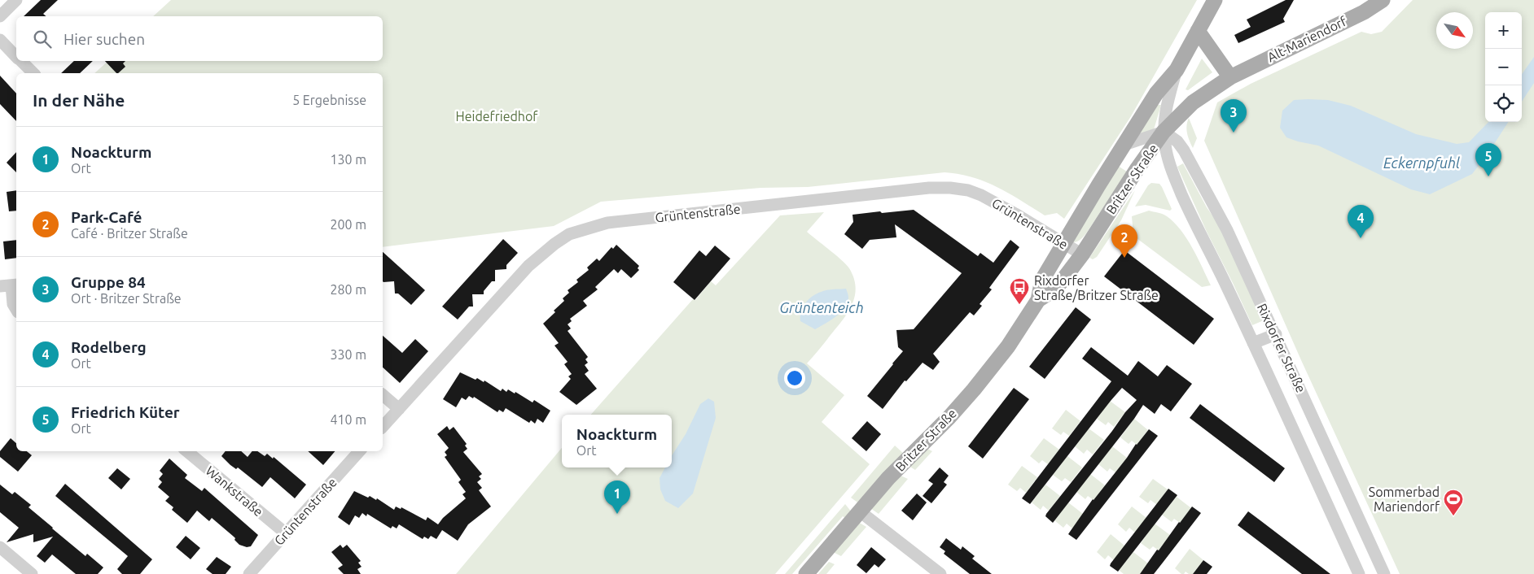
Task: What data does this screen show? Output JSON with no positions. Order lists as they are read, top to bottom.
{
  "streets": {
    "main road": ["Alt-Mariendorf", "Britzer Straße"],
    "street": ["Grüntenstraße", "Rixdorfer Straße", "Wankstraße"]
  },
  "crossings": [
    ["Alt-Mariendorf", "Britzer Straße"],
    ["Britzer Straße", "Grüntenstraße"],
    ["Britzer Straße", "Rixdorfer Straße"],
    ["Grüntenstraße", "Wankstraße"]
  ],
  "water": ["Eckernpfuhl", "Grüntenteich"],
  "parks": ["Heidefriedhof"],
  "places": {
    "bus stop": ["Rixdorfer Straße/Britzer Straße"],
    "sports": ["Sommerbad Mariendorf"]
  },
  "north": "bottom right",
  "page": {
    "map_buttons": ["+", "−"],
    "search": "Hier suchen",
    "heading": ["In der Nähe", "5 Ergebnisse"],
    "pins": [
      "3",
      "5",
      "4",
      "2",
      "1"
    ],
    "list": [
      {
        "mark": "1",
        "name": "Noackturm",
        "note": "Ort",
        "value": "130 m"
      },
      {
        "mark": "2",
        "name": "Park-Café",
        "note": "Café · Britzer Straße",
        "value": "200 m"
      },
      {
        "mark": "3",
        "name": "Gruppe 84",
        "note": "Ort · Britzer Straße",
        "value": "280 m"
      },
      {
        "mark": "4",
        "name": "Rodelberg",
        "note": "Ort",
        "value": "330 m"
      },
      {
        "mark": "5",
        "name": "Friedrich Küter",
        "note": "Ort",
        "value": "410 m"
      }
    ],
    "popup": ["Noackturm", "Ort"]
  }
}
